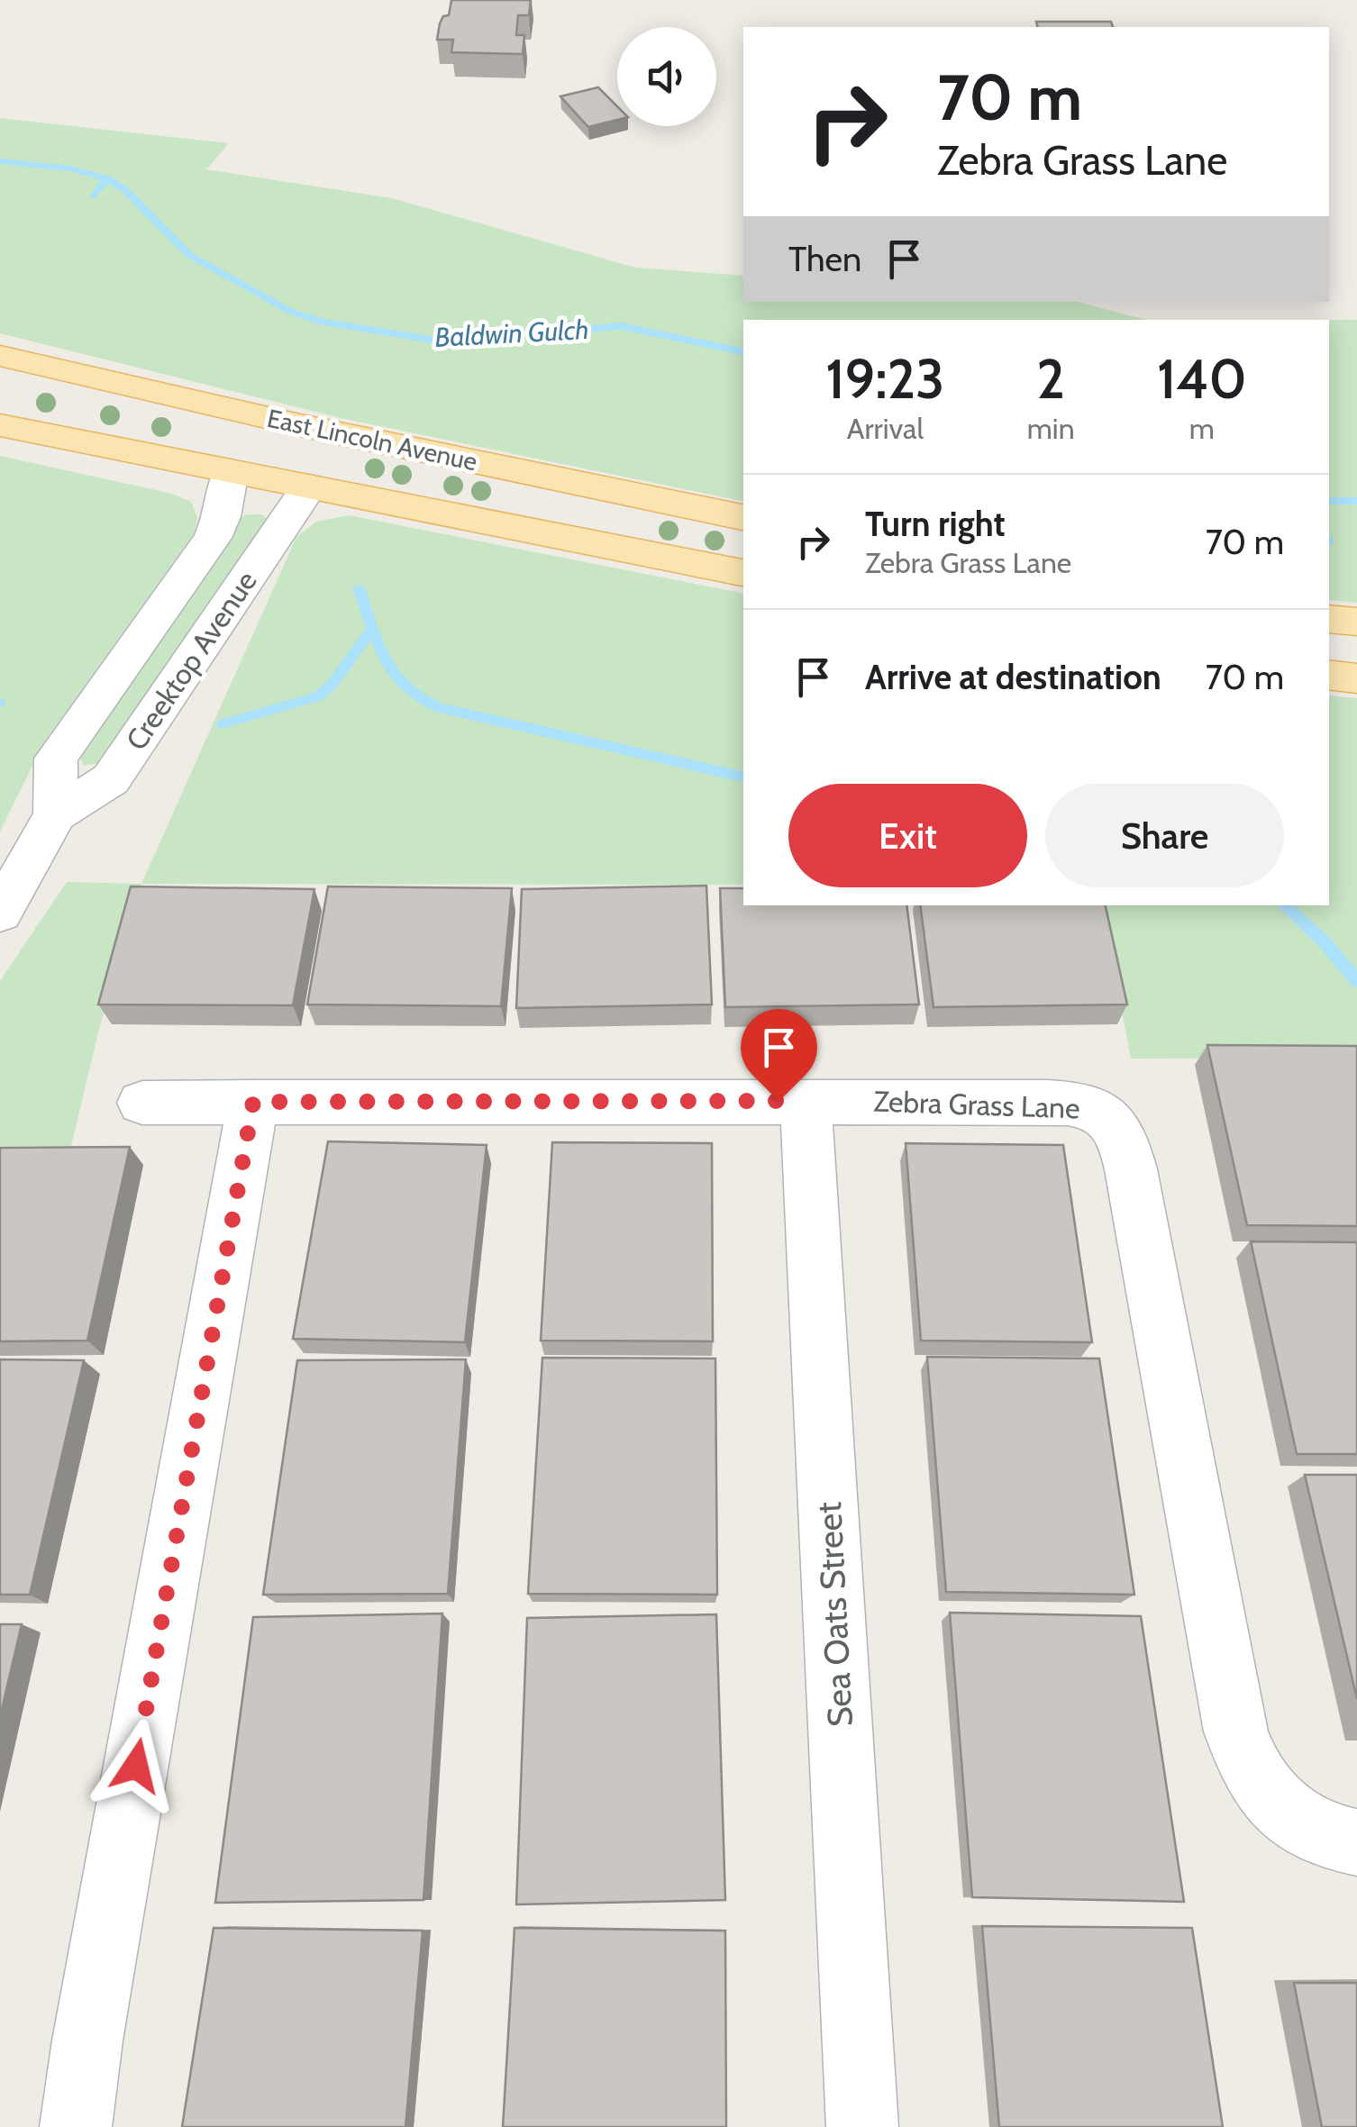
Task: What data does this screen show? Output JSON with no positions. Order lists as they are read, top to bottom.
{
  "streets": {
    "main road": ["East Lincoln Avenue"],
    "street": ["Creektop Avenue", "Zebra Grass Lane", "Sea Oats Street"]
  },
  "crossings": [
    ["East Lincoln Avenue", "Creektop Avenue"],
    ["Zebra Grass Lane", "Sea Oats Street"]
  ],
  "water": ["Baldwin Gulch"],
  "page": {
    "turn": ["70 m", "Zebra Grass Lane"],
    "then": "Then",
    "eta": [
      "19:23",
      "Arrival",
      "2",
      "min",
      "140",
      "m"
    ],
    "list": [
      {
        "name": "Turn right",
        "note": "Zebra Grass Lane",
        "value": "70 m"
      },
      {
        "name": "Arrive at destination",
        "value": "70 m"
      }
    ],
    "buttons": ["Exit", "Share"]
  }
}
